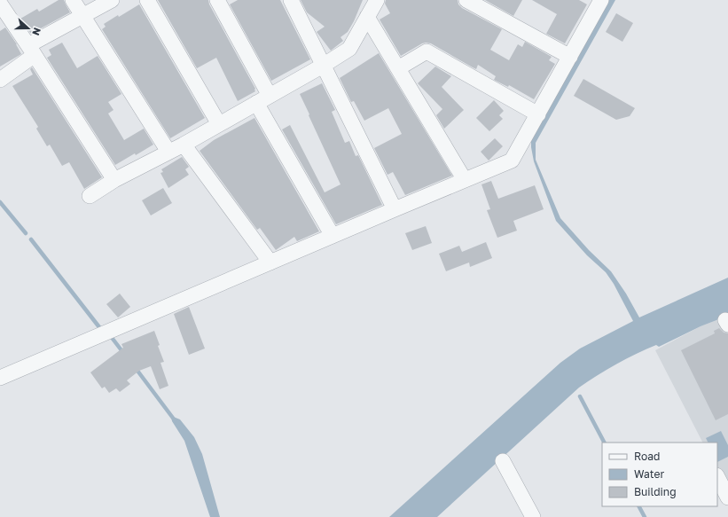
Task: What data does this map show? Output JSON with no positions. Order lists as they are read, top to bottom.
{
  "legend": ["Road", "Water", "Building"],
  "north": "right"
}
